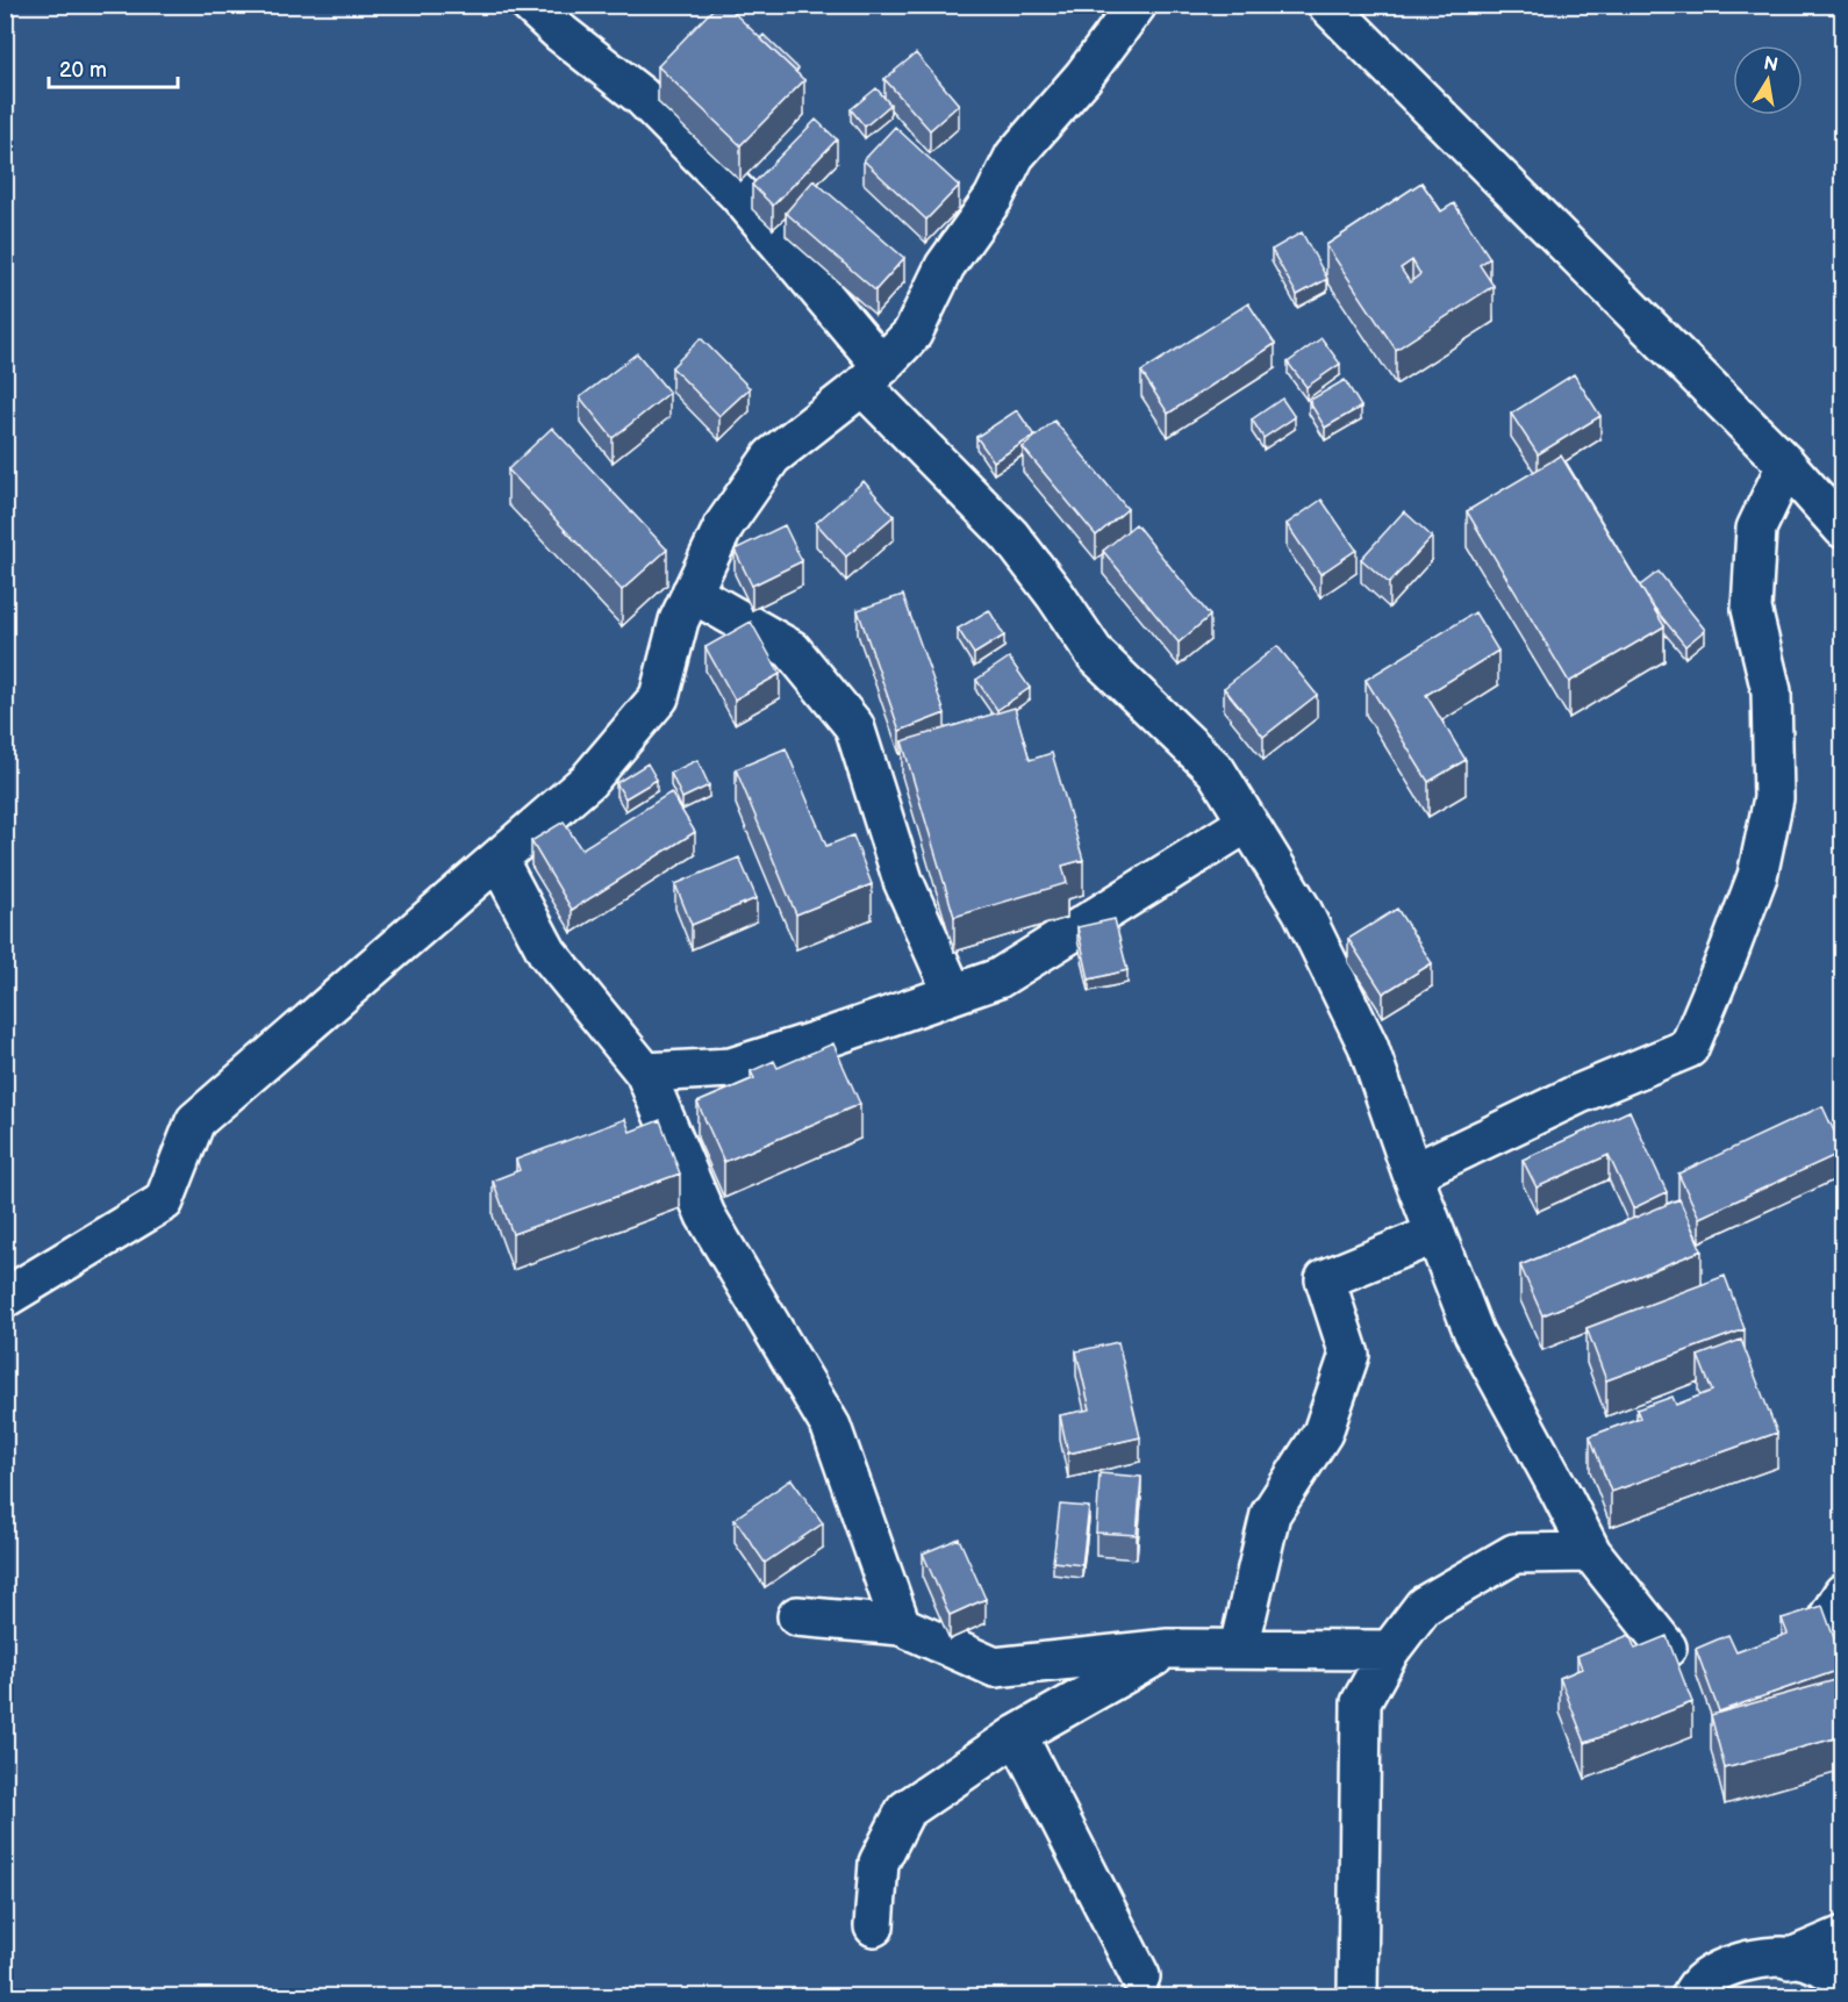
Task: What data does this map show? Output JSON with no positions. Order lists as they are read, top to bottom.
{
  "scale_bar": "20 m",
  "north": "top"
}
